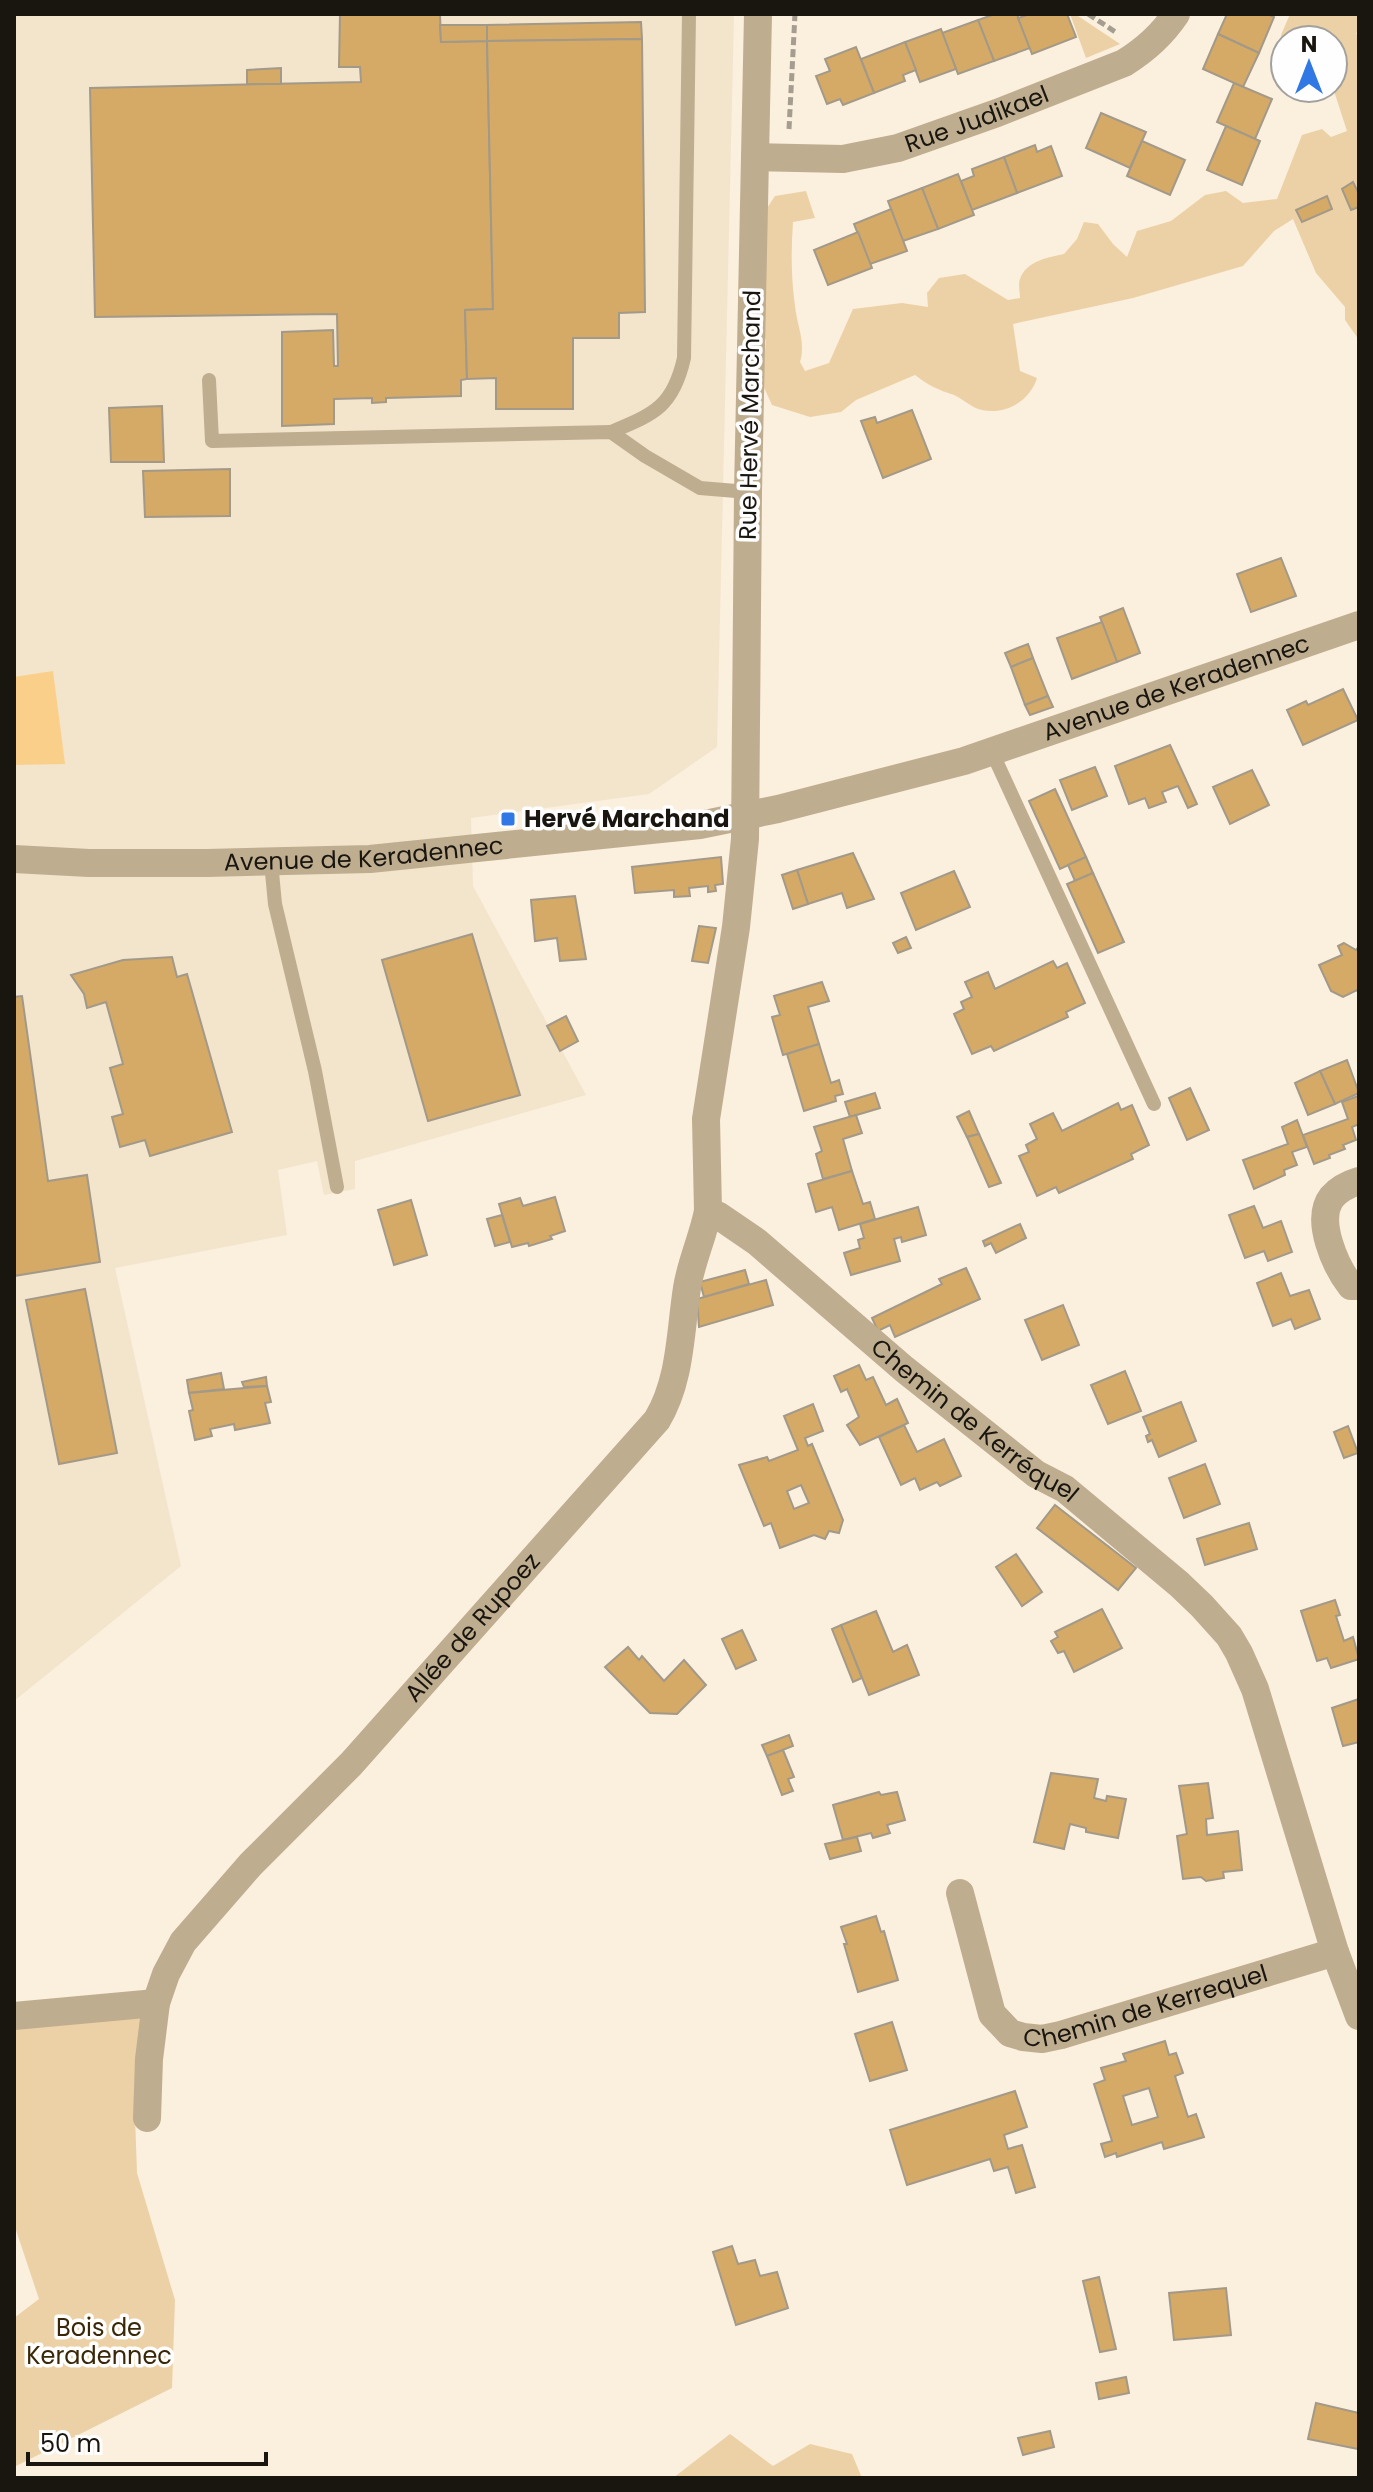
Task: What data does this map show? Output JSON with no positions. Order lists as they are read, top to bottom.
{
  "streets": {
    "street": [
      "Rue Judikael",
      "Rue Hervé Marchand",
      "Avenue de Keradennec",
      "Chemin de Kerréquel",
      "Allée de Rupoez",
      "Chemin de Kerrequel"
    ]
  },
  "crossings": [
    ["Rue Judikael", "Rue Hervé Marchand"],
    ["Rue Hervé Marchand", "Avenue de Keradennec"],
    ["Chemin de Kerréquel", "Allée de Rupoez"],
    ["Chemin de Kerréquel", "Chemin de Kerrequel"]
  ],
  "parks": ["Bois de Keradennec"],
  "places": {
    "transit": ["Hervé Marchand"]
  },
  "scale_bar": "50 m",
  "north": "top"
}
